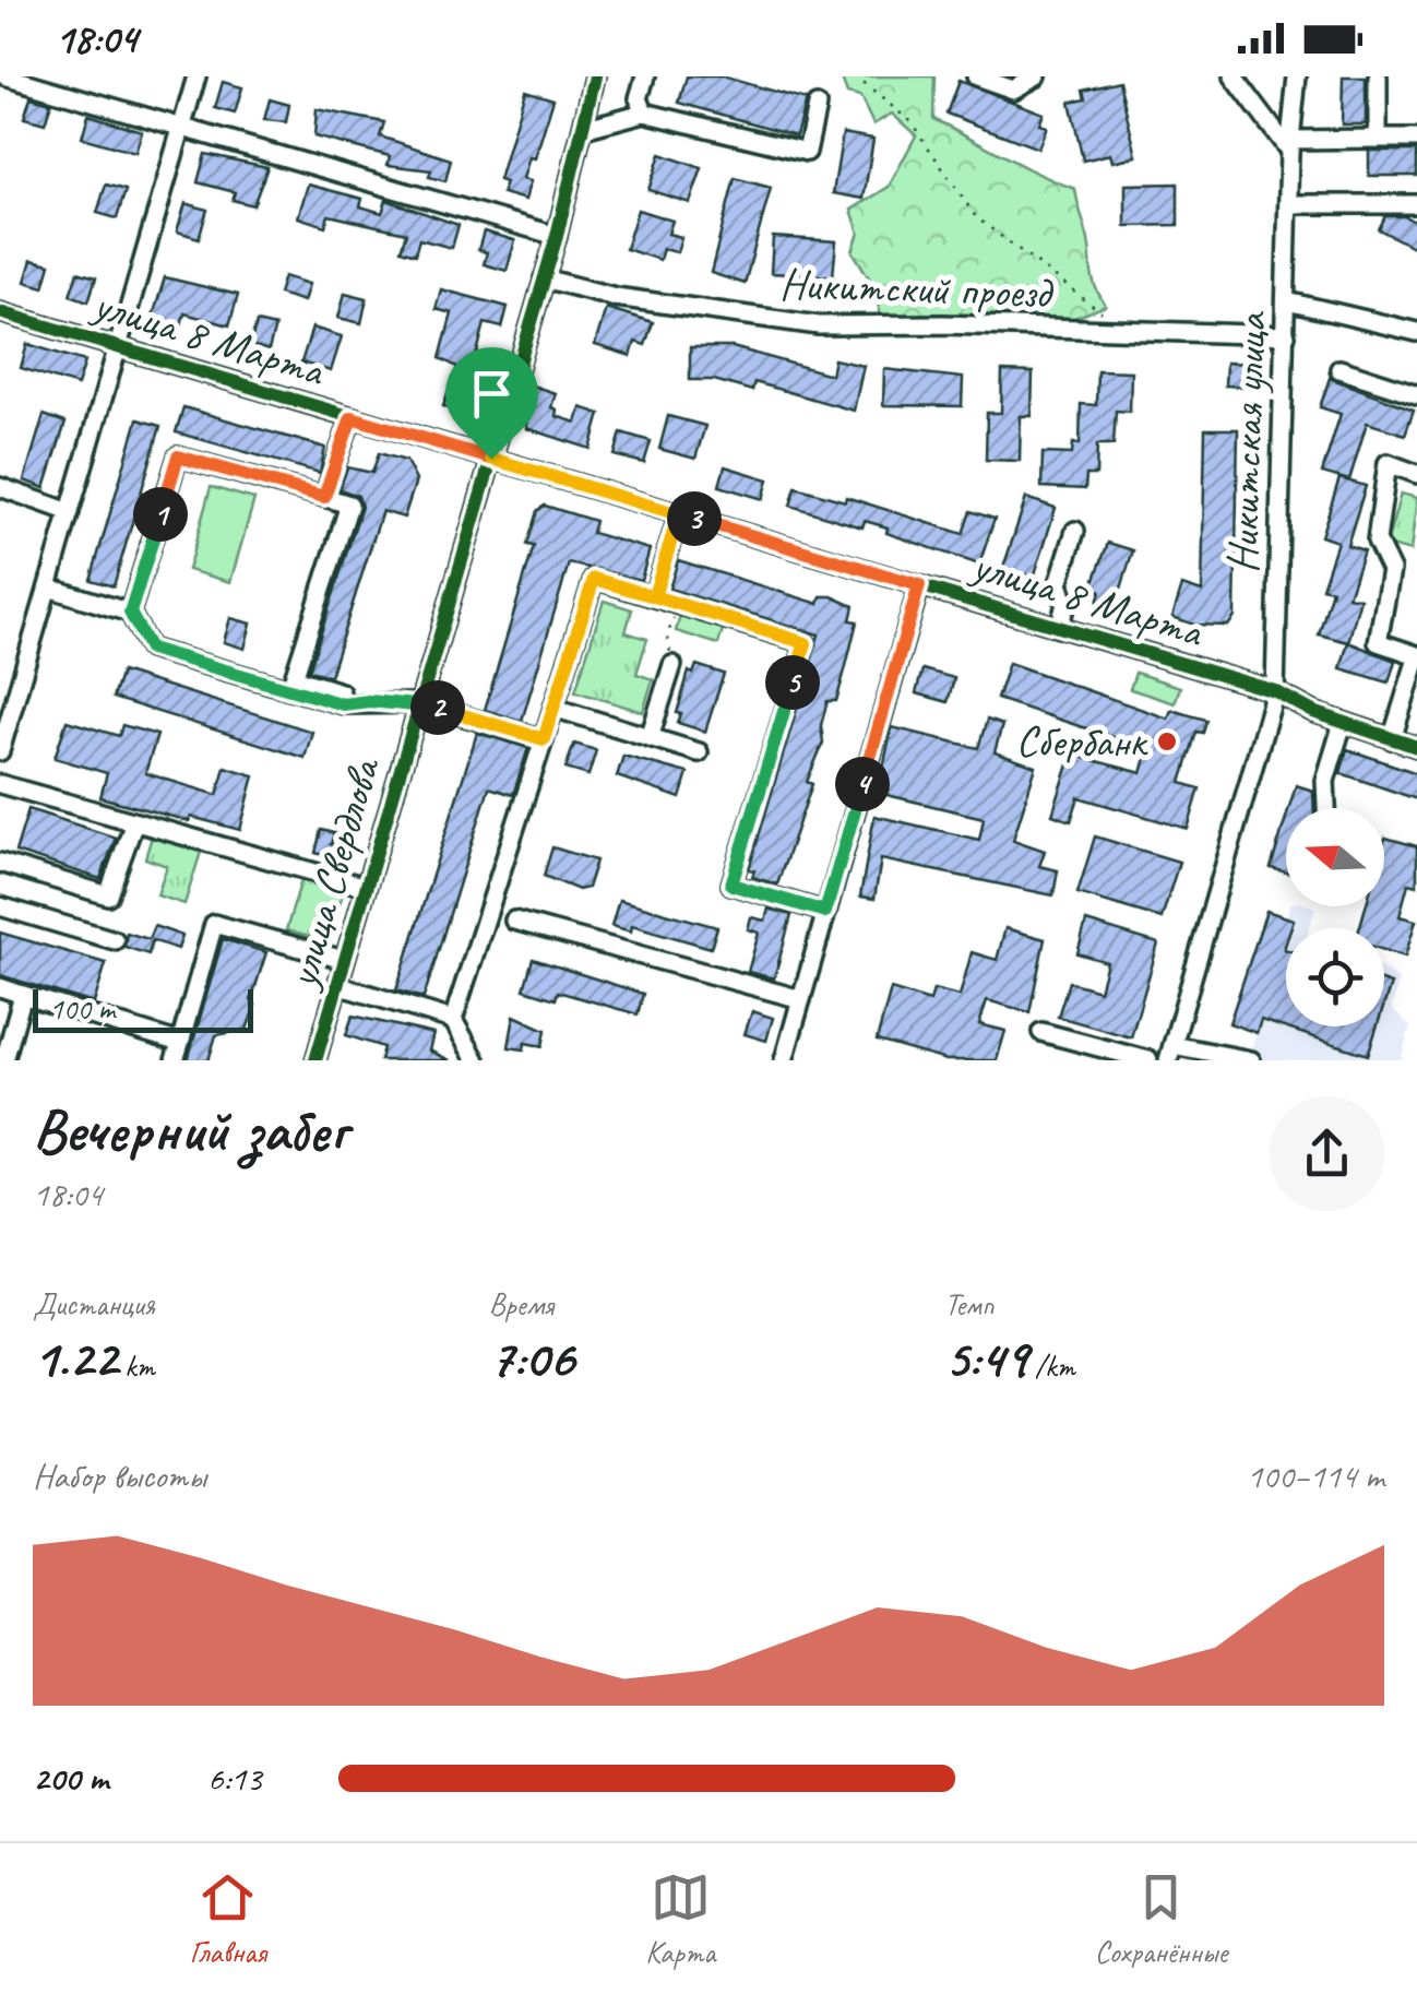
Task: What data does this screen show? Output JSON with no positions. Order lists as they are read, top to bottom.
{
  "streets": {
    "street": [
      "Никитский проезд",
      "улица 8 Марта",
      "Никитская улица",
      "улица Свердлова"
    ]
  },
  "crossings": [
    ["Никитский проезд", "Никитская улица"],
    ["Никитский проезд", "улица Свердлова"],
    ["улица 8 Марта", "Никитская улица"],
    ["улица 8 Марта", "улица Свердлова"]
  ],
  "places": ["Сбербанк"],
  "scale_bar": "100 m",
  "north": "left",
  "page": {
    "status": "18:04",
    "pins": [
      "1",
      "3",
      "5",
      "2",
      "4"
    ],
    "scale": "100 m",
    "heading": ["Вечерний забег", "18:04"],
    "stats": [
      ["Дистанция", "1.22 km"],
      ["Время", "7:06"],
      ["Темп", "5:49 /km"]
    ],
    "chart": ["Набор высоты", "100–114 m"],
    "list": [
      {
        "name": "200 m",
        "note": "6:13"
      }
    ],
    "tabs": ["Главная", "Карта", "Сохранённые"]
  }
}
